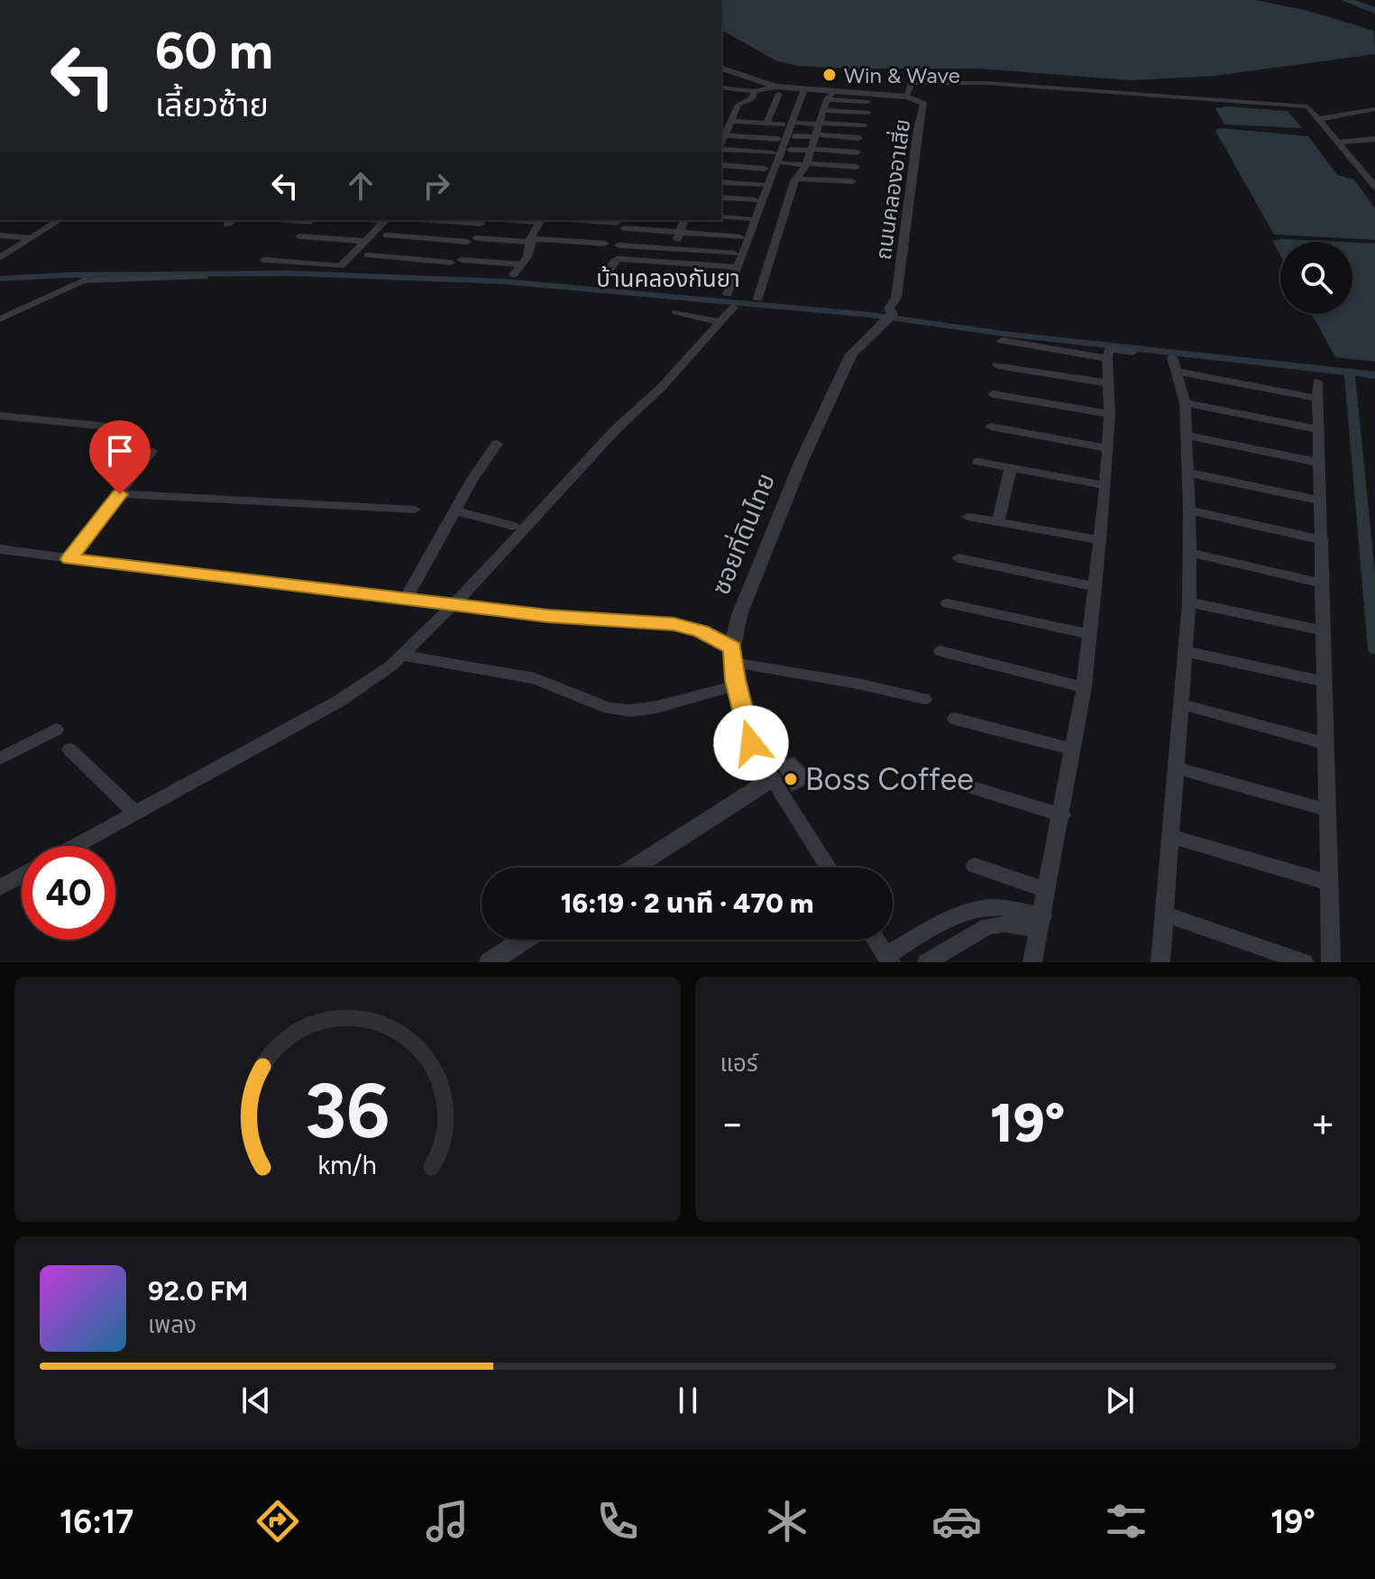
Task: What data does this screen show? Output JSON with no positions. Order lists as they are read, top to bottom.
{
  "streets": {
    "street": ["ถนนคลองอาเสี่ย", "ซอยที่ดินไทย"]
  },
  "crossings": [
    ["ถนนคลองอาเสี่ย", "ซอยที่ดินไทย"]
  ],
  "districts": ["บ้านคลองกันยา"],
  "places": ["Win & Wave", "Boss Coffee"],
  "page": {
    "turn": ["60 m", "เลี้ยวซ้าย"],
    "limit": "40",
    "trip": "16:19 · 2 นาที · 470 m",
    "tile": "แอร์",
    "heat": ["−", "19°", "+"],
    "song": ["92.0 FM", "เพลง"],
    "tabs": ["16:17", "19°"],
    "gauge": ["36", "km/h"]
  }
}
